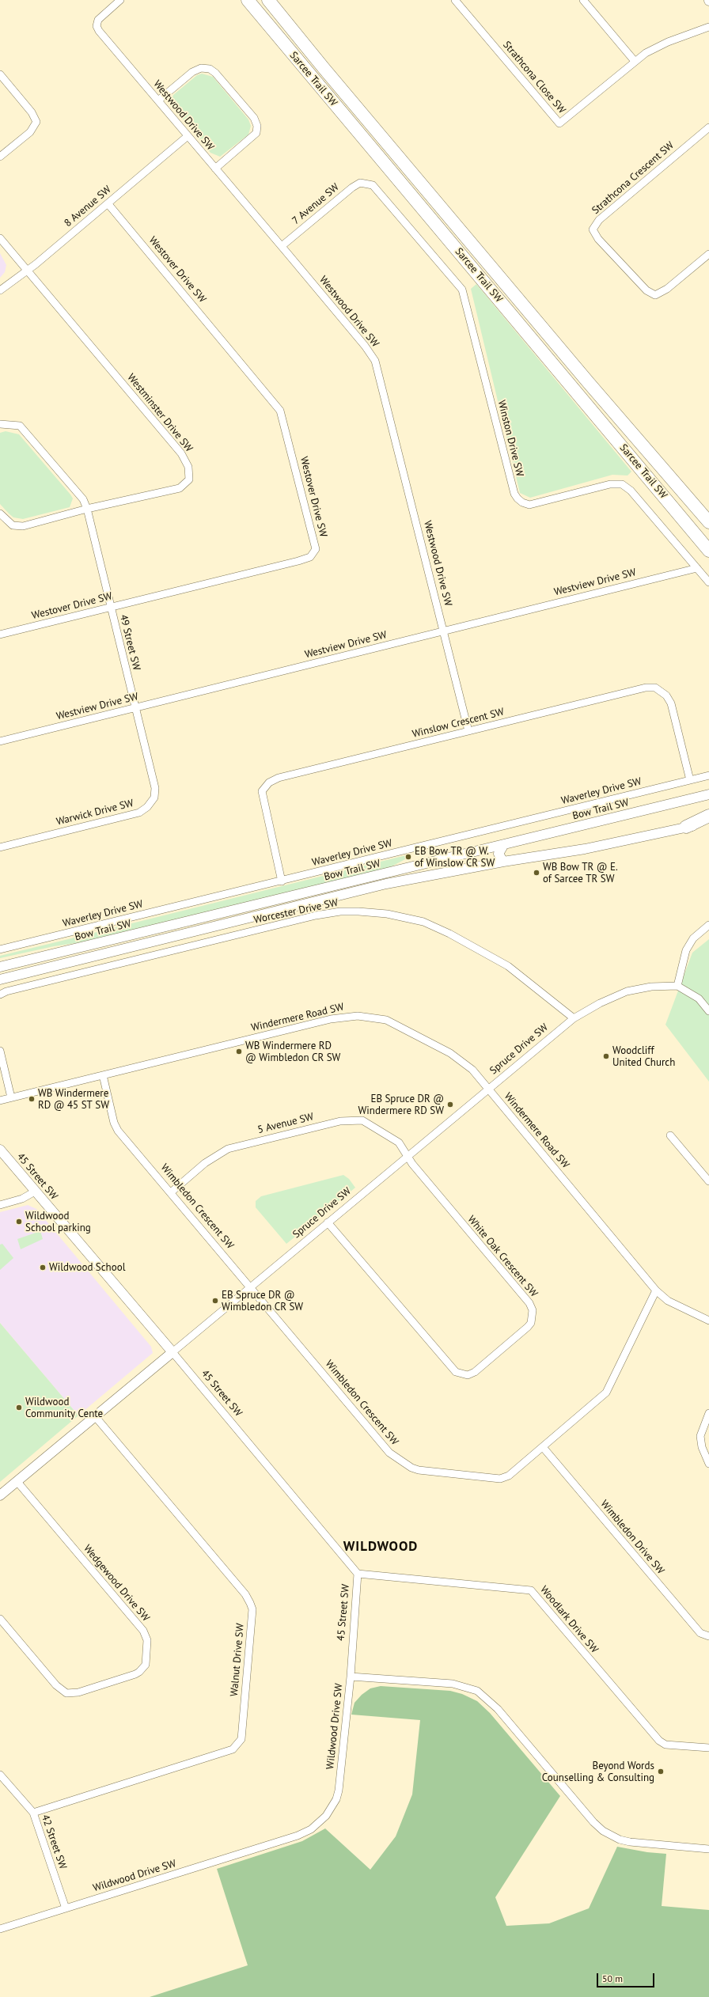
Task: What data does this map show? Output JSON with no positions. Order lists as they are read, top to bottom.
{
  "streets": {
    "highway": ["Sarcee Trail SW"],
    "main road": ["Bow Trail SW", "Spruce Drive SW", "45 Street SW"],
    "street": [
      "Strathcona Close SW",
      "Westwood Drive SW",
      "Strathcona Crescent SW",
      "7 Avenue SW",
      "8 Avenue SW",
      "Westover Drive SW",
      "Westminster Drive SW",
      "Winston Drive SW",
      "Westview Drive SW",
      "49 Street SW",
      "Winslow Crescent SW",
      "Waverley Drive SW",
      "Warwick Drive SW",
      "Worcester Drive SW",
      "Windermere Road SW",
      "5 Avenue SW",
      "Wimbledon Crescent SW",
      "White Oak Crescent SW",
      "Wimbledon Drive SW",
      "Wedgewood Drive SW",
      "Woodlark Drive SW",
      "Walnut Drive SW",
      "Wildwood Drive SW",
      "42 Street SW"
    ]
  },
  "crossings": [
    ["Westwood Drive SW", "7 Avenue SW"],
    ["Westwood Drive SW", "8 Avenue SW"],
    ["Westwood Drive SW", "Westview Drive SW"],
    ["Westwood Drive SW", "Winslow Crescent SW"],
    ["7 Avenue SW", "Winston Drive SW"],
    ["8 Avenue SW", "Westover Drive SW"],
    ["8 Avenue SW", "Westminster Drive SW"],
    ["Westover Drive SW", "49 Street SW"],
    ["Westminster Drive SW", "49 Street SW"],
    ["Winston Drive SW", "Westview Drive SW"],
    ["Westview Drive SW", "49 Street SW"],
    ["Westview Drive SW", "Warwick Drive SW"],
    ["49 Street SW", "Warwick Drive SW"],
    ["Winslow Crescent SW", "Waverley Drive SW"],
    ["Worcester Drive SW", "Spruce Drive SW"],
    ["Windermere Road SW", "Spruce Drive SW"],
    ["Windermere Road SW", "Wimbledon Crescent SW"],
    ["Spruce Drive SW", "5 Avenue SW"],
    ["Spruce Drive SW", "45 Street SW"],
    ["Spruce Drive SW", "Wimbledon Crescent SW"],
    ["Spruce Drive SW", "White Oak Crescent SW"],
    ["Spruce Drive SW", "Wedgewood Drive SW"],
    ["Spruce Drive SW", "Walnut Drive SW"],
    ["5 Avenue SW", "Wimbledon Crescent SW"],
    ["5 Avenue SW", "White Oak Crescent SW"],
    ["45 Street SW", "Woodlark Drive SW"],
    ["45 Street SW", "Wildwood Drive SW"],
    ["Wimbledon Crescent SW", "Wimbledon Drive SW"],
    ["Walnut Drive SW", "42 Street SW"],
    ["Wildwood Drive SW", "42 Street SW"]
  ],
  "districts": ["WILDWOOD"],
  "places": [
    "EB Bow TR @ W. of Winslow CR SW",
    "WB Bow TR @ E. of Sarcee TR SW",
    "WB Windermere RD @ Wimbledon CR SW",
    "Woodcliff United Church",
    "WB Windermere RD @ 45 ST SW",
    "EB Spruce DR @ Windermere RD SW",
    "Wildwood School parking",
    "Wildwood School",
    "EB Spruce DR @ Wimbledon CR SW",
    "Wildwood Community Cente",
    "Beyond Words Counselling & Consulting"
  ],
  "scale_bar": "50 m"
}
